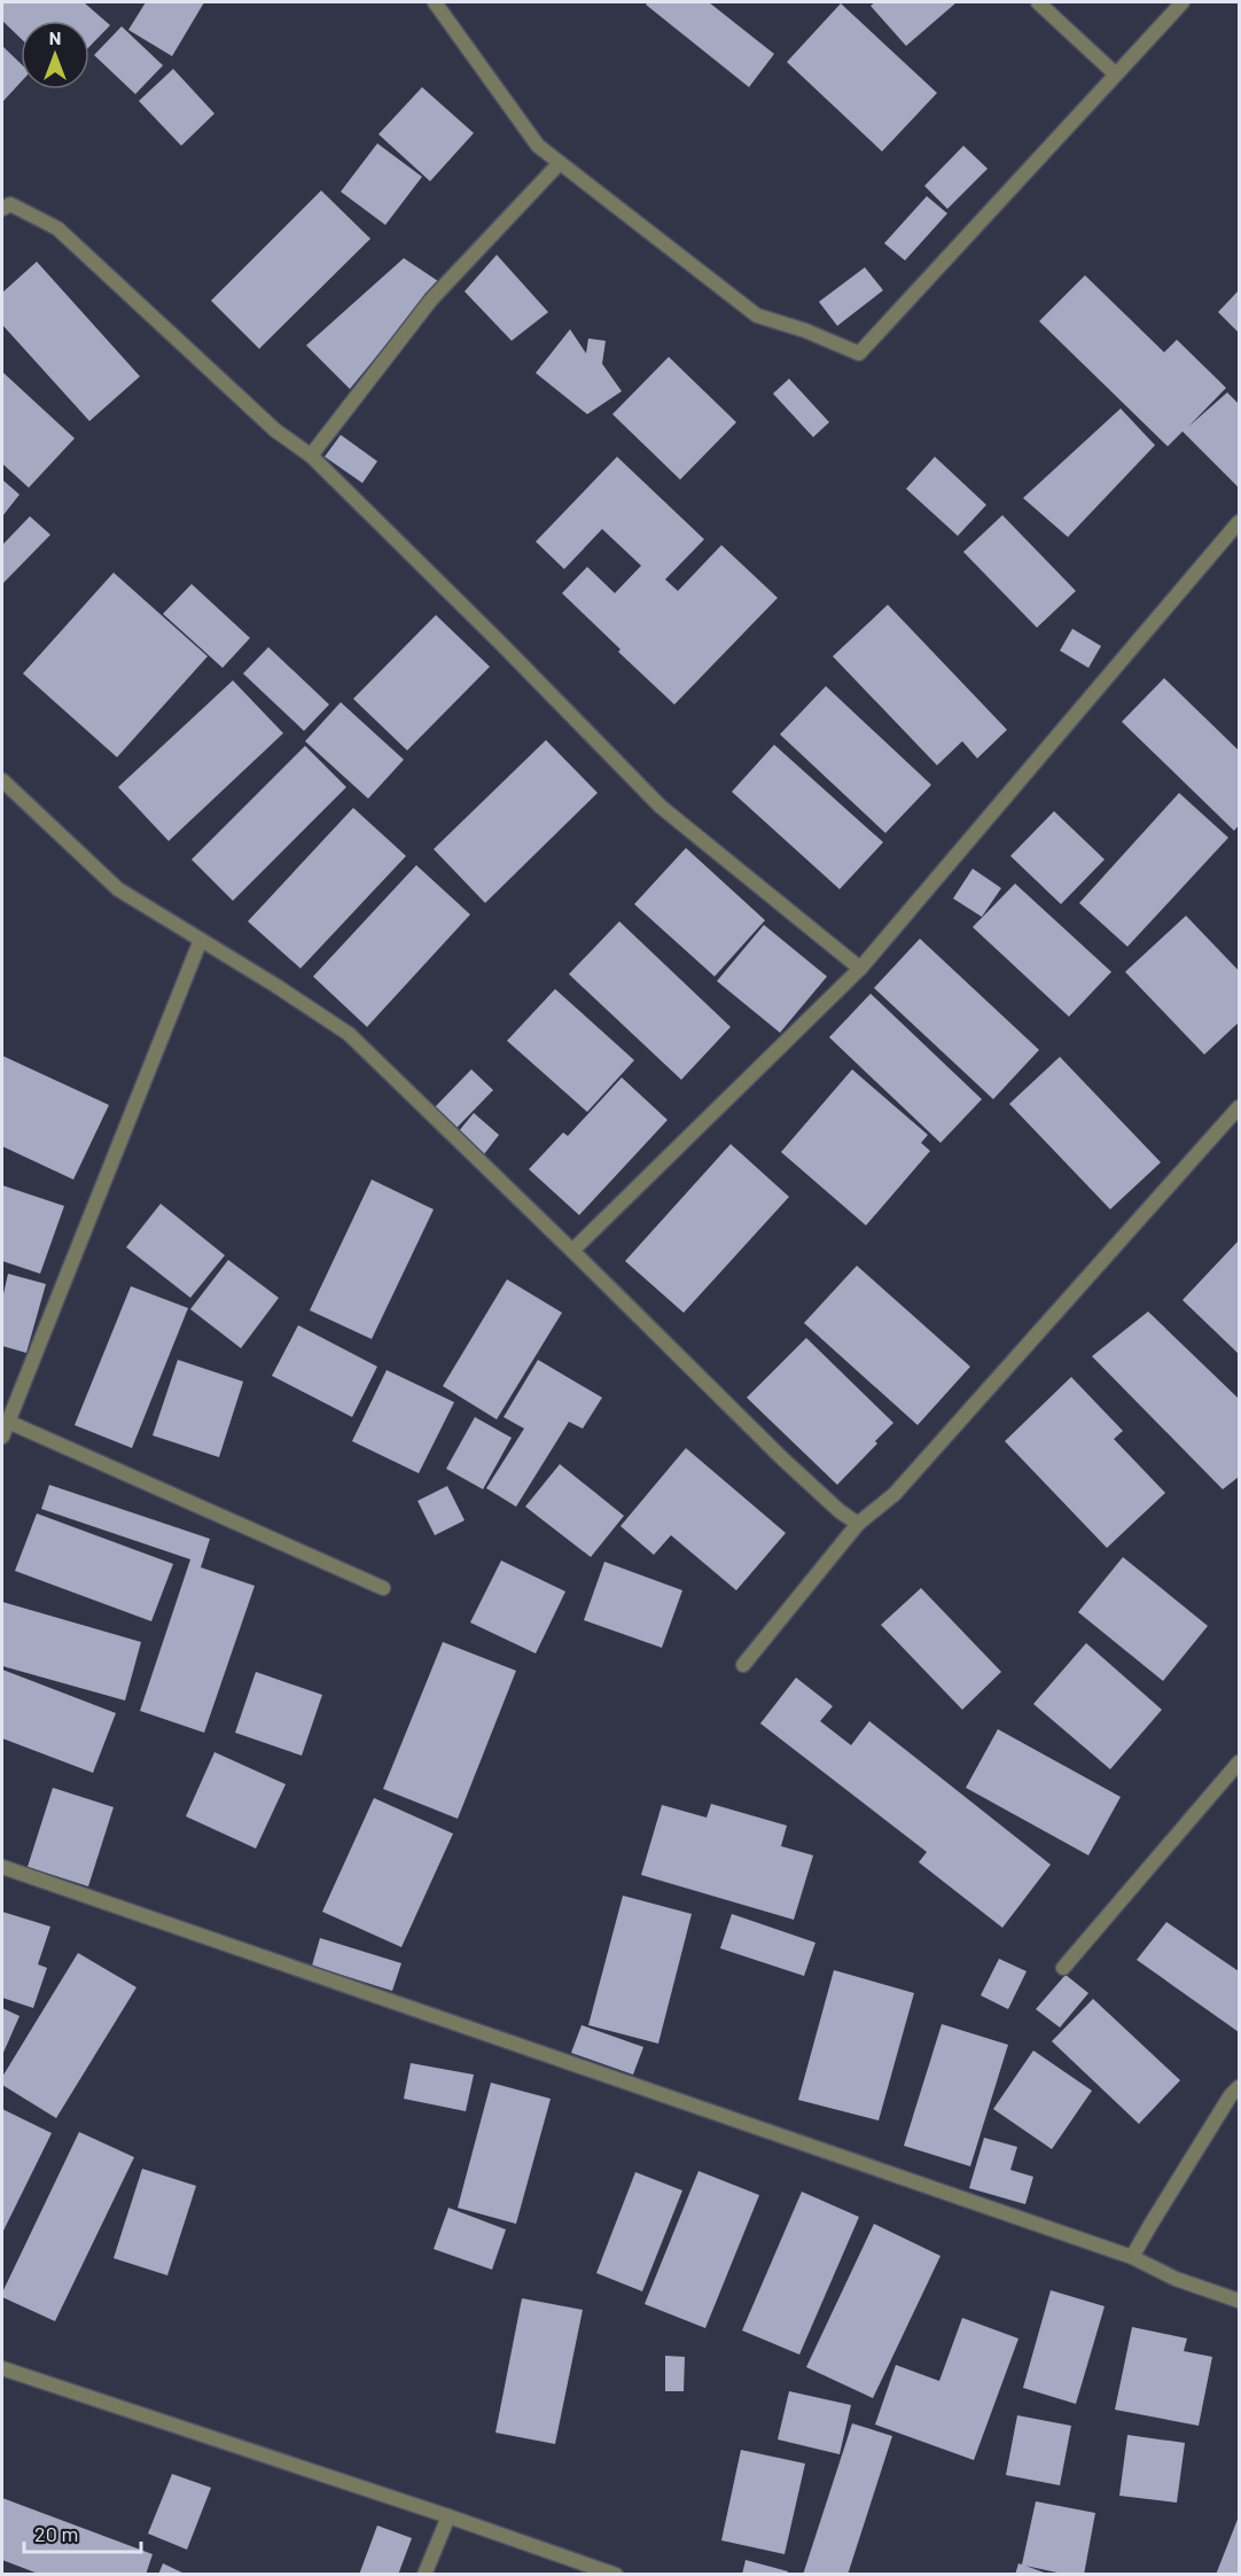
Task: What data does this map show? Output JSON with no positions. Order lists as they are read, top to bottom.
{
  "scale_bar": "20 m",
  "north": "top"
}
